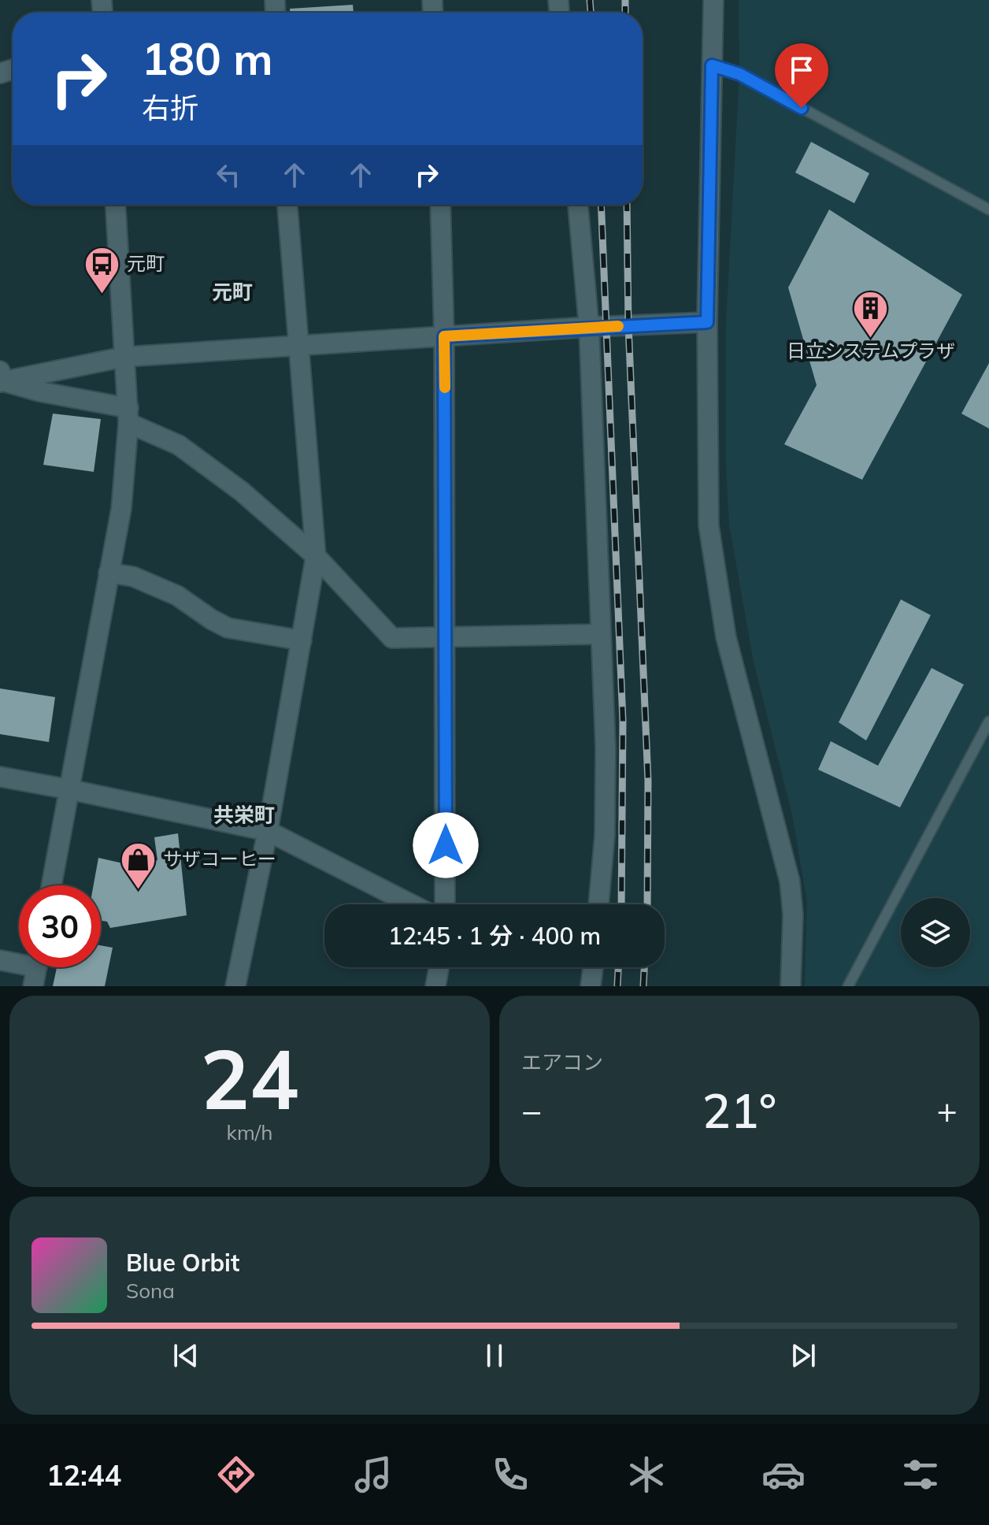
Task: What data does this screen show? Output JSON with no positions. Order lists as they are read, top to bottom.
{
  "districts": ["元町", "共栄町"],
  "places": {
    "bus stop": ["元町"],
    "building": ["日立システムプラザ"],
    "shop": ["サザコーヒー"]
  },
  "page": {
    "turn": ["180 m", "右折"],
    "limit": "30",
    "trip": "12:45 · 1 分 · 400 m",
    "tile": [
      ["24", "km/h"],
      "エアコン"
    ],
    "heat": ["−", "21°", "+"],
    "song": ["Blue Orbit", "Sona"],
    "tabs": "12:44"
  }
}
